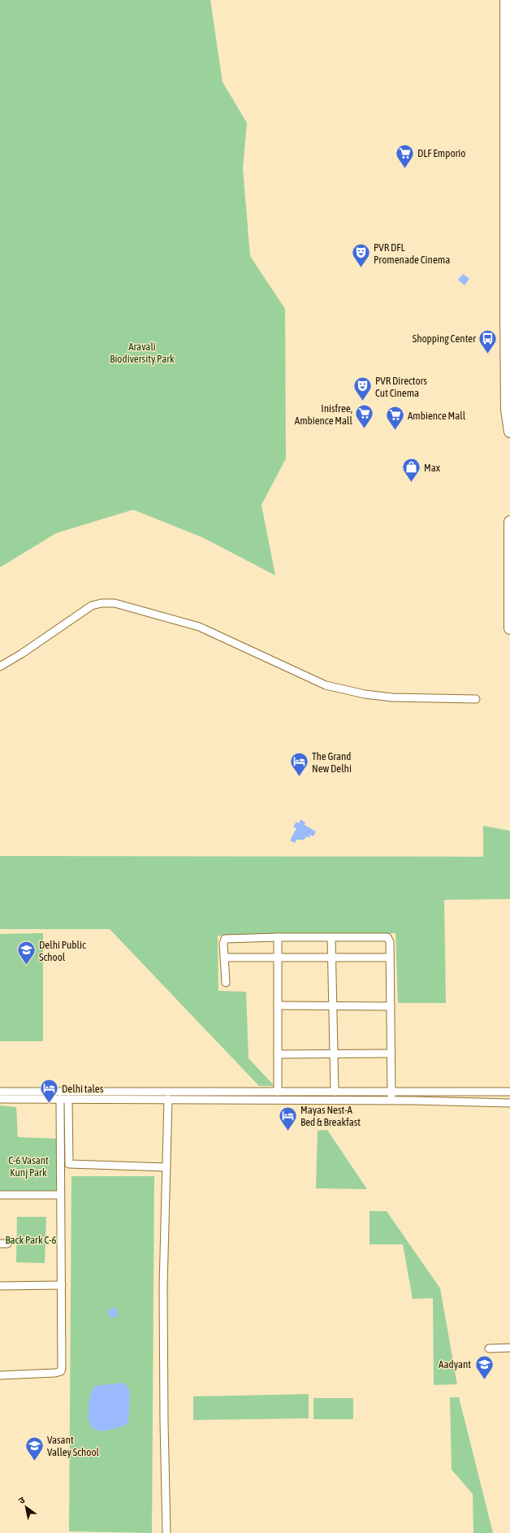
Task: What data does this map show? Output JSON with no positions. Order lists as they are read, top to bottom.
{
  "parks": ["Aravali Biodiversity Park", "C-6 Vasant Kunj Park", "Back Park C-6"],
  "places": {
    "supermarket": ["DLF Emporio", "Inisfree, Ambience Mall", "Ambience Mall"],
    "theatre": ["PVR DFL Promenade Cinema", "PVR Directors Cut Cinema"],
    "bus stop": ["Shopping Center"],
    "shop": ["Max"],
    "hotel": ["The Grand New Delhi", "Delhi tales", "Mayas Nest-A Bed & Breakfast"],
    "school or university": ["Delhi Public School", "Aadyant", "Vasant Valley School"]
  },
  "north": "top left"
}
